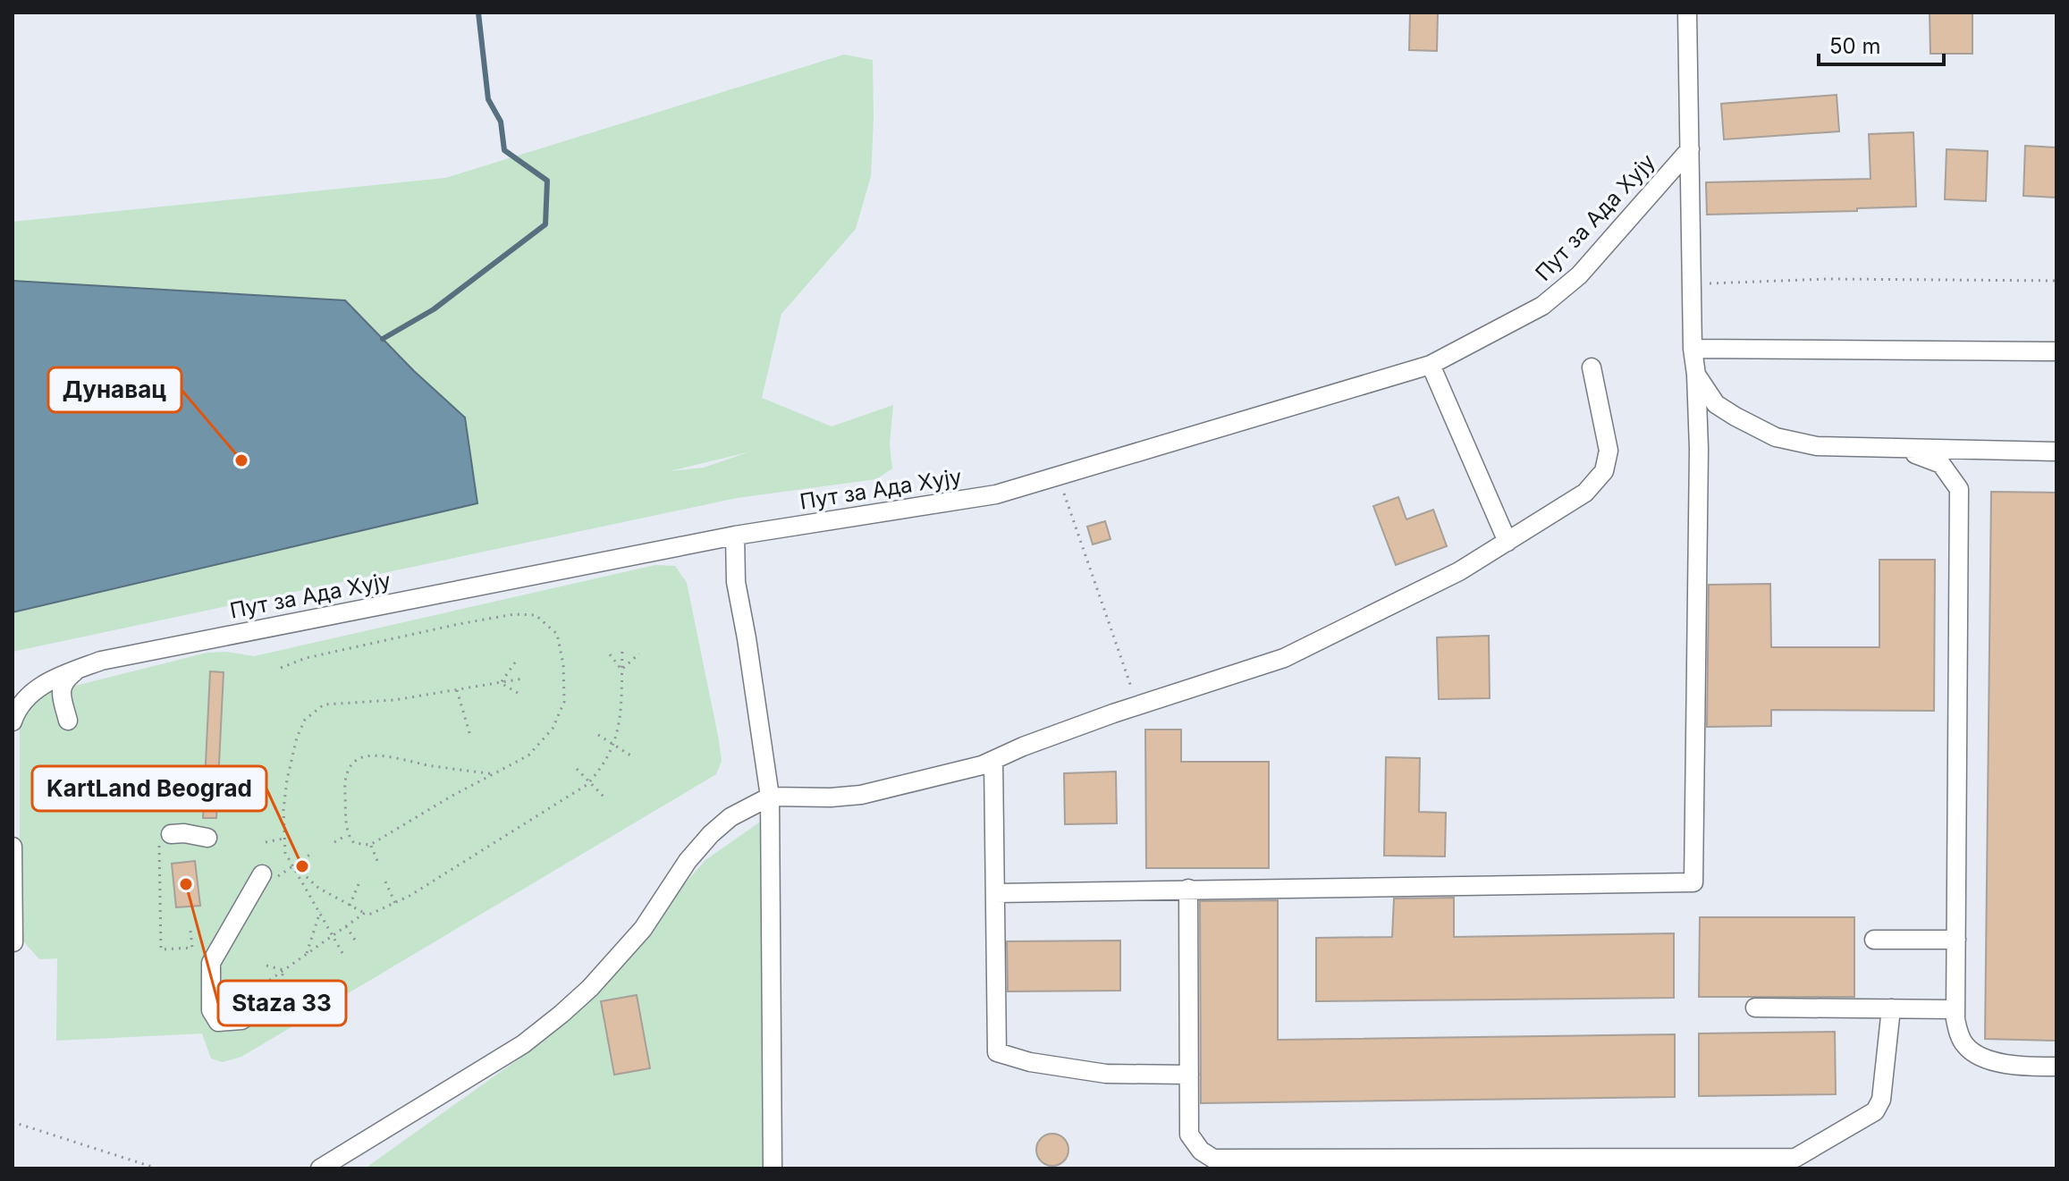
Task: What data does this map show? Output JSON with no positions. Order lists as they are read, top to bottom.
{
  "streets": {
    "lane": ["Пут за Ада Хују"]
  },
  "places": ["Дунавац", "KartLand Beograd", "Staza 33"],
  "scale_bar": "50 m"
}
